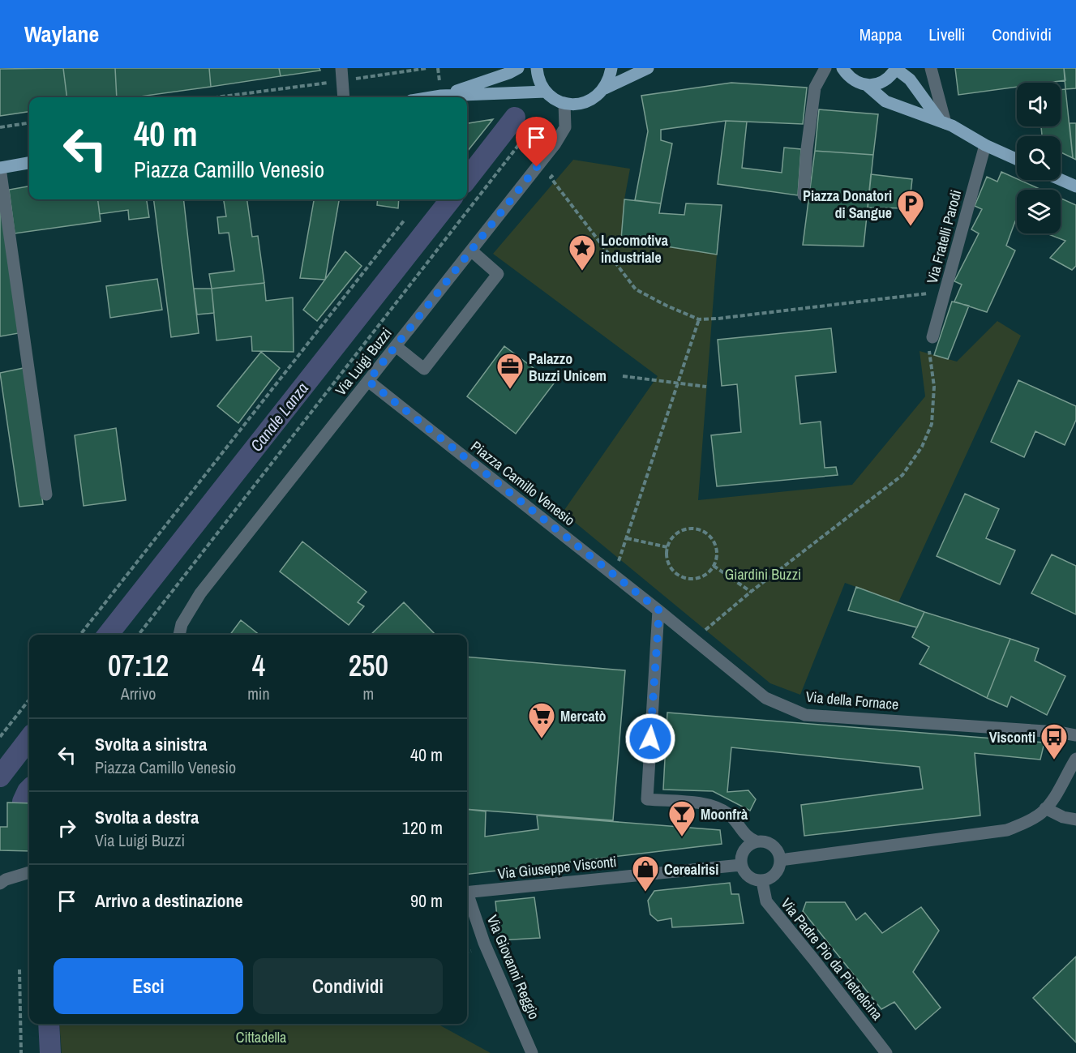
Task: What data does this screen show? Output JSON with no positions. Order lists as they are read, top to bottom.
{
  "streets": {
    "street": [
      "Via Fratelli Parodi",
      "Via Luigi Buzzi",
      "Piazza Camillo Venesio",
      "Via della Fornace",
      "Via Giuseppe Visconti",
      "Via Padre Pio da Pietrelcina",
      "Via Giovanni Reggio"
    ]
  },
  "crossings": [
    ["Via Luigi Buzzi", "Piazza Camillo Venesio"],
    ["Piazza Camillo Venesio", "Via della Fornace"],
    ["Via Giuseppe Visconti", "Via Padre Pio da Pietrelcina"]
  ],
  "water": ["Canale Lanza"],
  "parks": ["Giardini Buzzi", "Cittadella"],
  "places": {
    "parking": ["Piazza Donatori di Sangue"],
    "place": ["Locomotiva industriale"],
    "office": ["Palazzo Buzzi Unicem"],
    "supermarket": ["Mercatò"],
    "bus stop": ["Visconti"],
    "bar": ["Moonfrà"],
    "shop": ["Cerealrisi"]
  },
  "page": {
    "header": "Waylane",
    "nav": ["Mappa", "Livelli", "Condividi"],
    "turn": ["40 m", "Piazza Camillo Venesio"],
    "eta": [
      "07:12",
      "Arrivo",
      "4",
      "min",
      "250",
      "m"
    ],
    "list": [
      {
        "name": "Svolta a sinistra",
        "note": "Piazza Camillo Venesio",
        "value": "40 m"
      },
      {
        "name": "Svolta a destra",
        "note": "Via Luigi Buzzi",
        "value": "120 m"
      },
      {
        "name": "Arrivo a destinazione",
        "value": "90 m"
      }
    ],
    "buttons": ["Esci", "Condividi"]
  }
}
